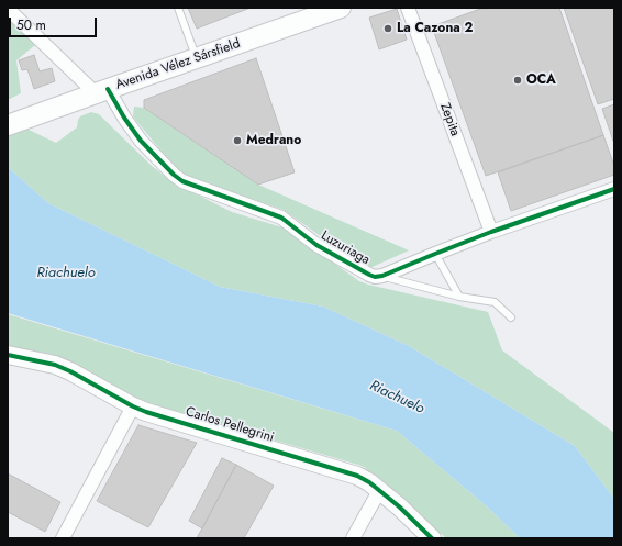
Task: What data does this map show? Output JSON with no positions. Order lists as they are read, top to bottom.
{
  "streets": {
    "main road": ["Avenida Vélez Sársfield"],
    "street": ["Zepita", "Luzuriaga", "Carlos Pellegrini"]
  },
  "crossings": [
    ["Avenida Vélez Sársfield", "Luzuriaga"]
  ],
  "water": ["Riachuelo"],
  "places": ["La Cazona 2", "OCA", "Medrano"],
  "scale_bar": "50 m"
}
